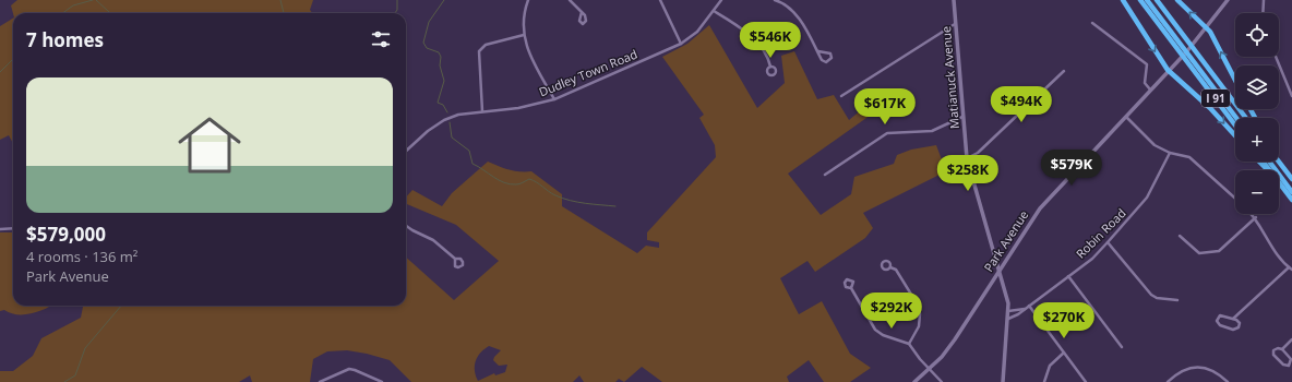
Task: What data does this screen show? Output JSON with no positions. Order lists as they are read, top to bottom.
{
  "streets": {
    "highway": ["I 91"],
    "main road": ["Matianuck Avenue", "Park Avenue"],
    "street": ["Dudley Town Road", "Robin Road"]
  },
  "crossings": [
    ["Matianuck Avenue", "Robin Road"],
    ["Matianuck Avenue", "Park Avenue"]
  ],
  "page": {
    "map_buttons": ["+", "−"],
    "heading": "7 homes",
    "price": [
      "$546K",
      "$494K",
      "$617K",
      "$579K",
      "$258K",
      "$292K",
      "$270K"
    ],
    "list": [
      {
        "name": "$579,000",
        "note": "4 rooms · 136 m² · Park Avenue"
      }
    ]
  }
}
